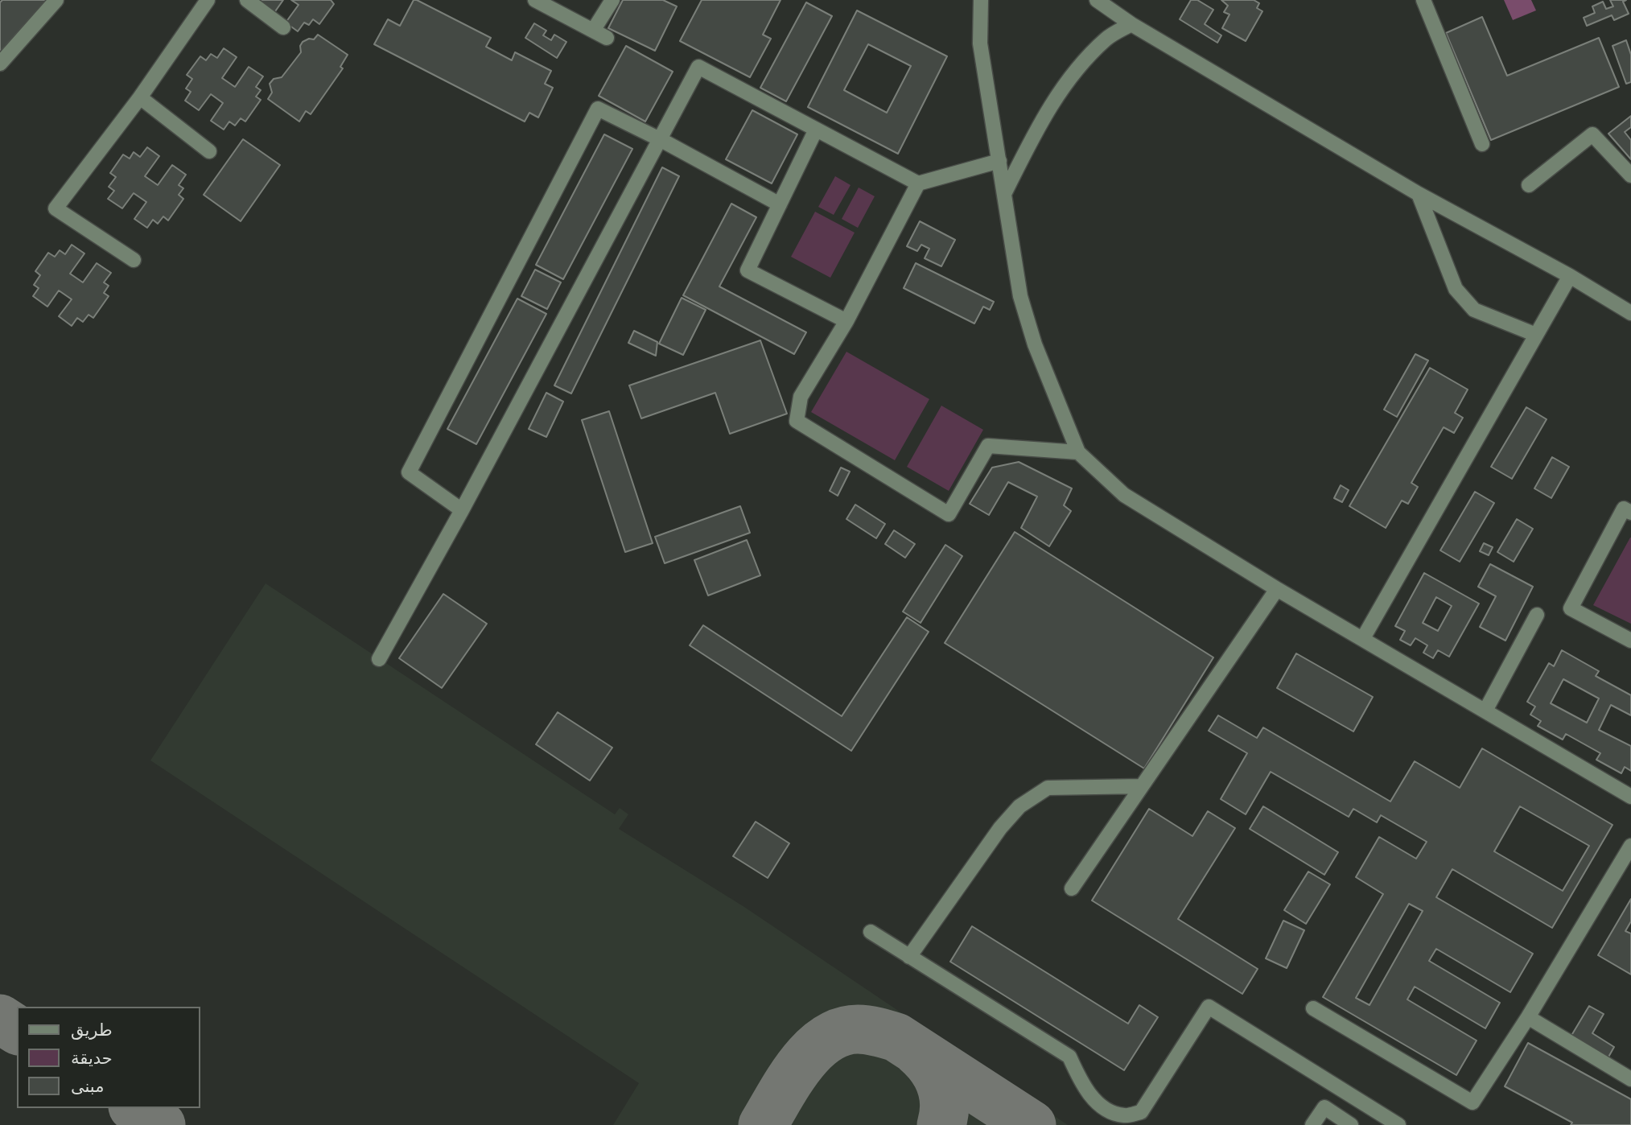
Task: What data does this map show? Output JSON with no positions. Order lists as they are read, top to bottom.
{
  "legend": ["طريق", "حديقة", "مبنى"]
}
